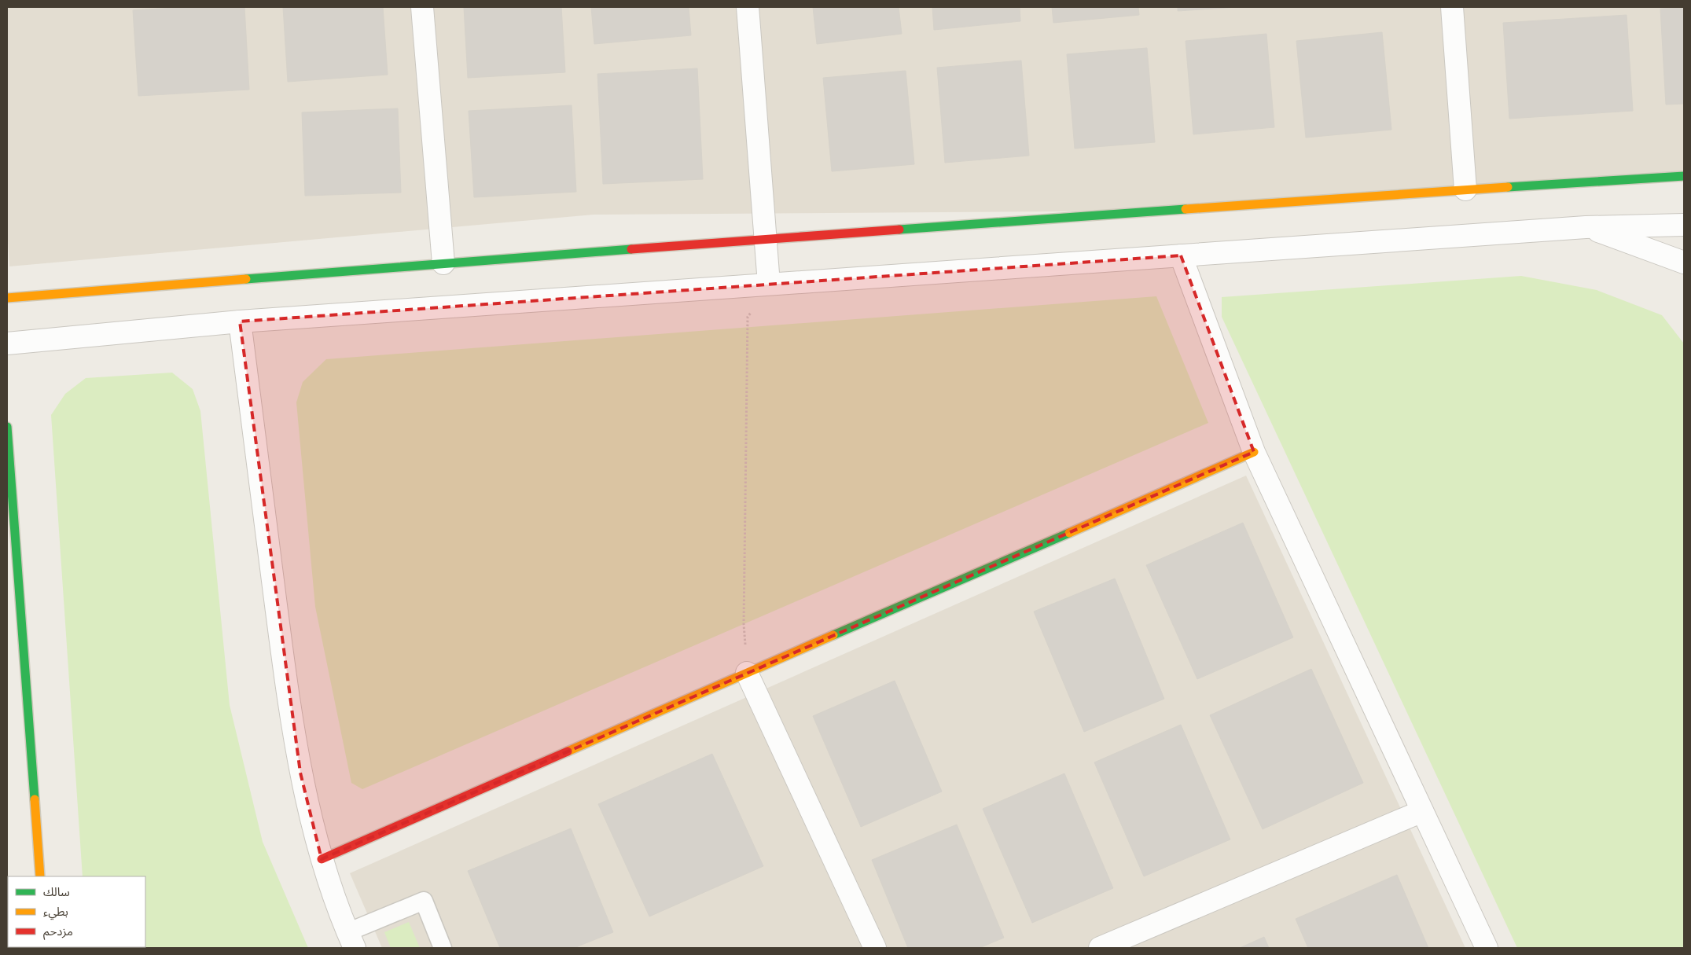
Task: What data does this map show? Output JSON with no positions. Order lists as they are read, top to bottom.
{
  "legend": ["سالك", "بطيء", "مزدحم"]
}
